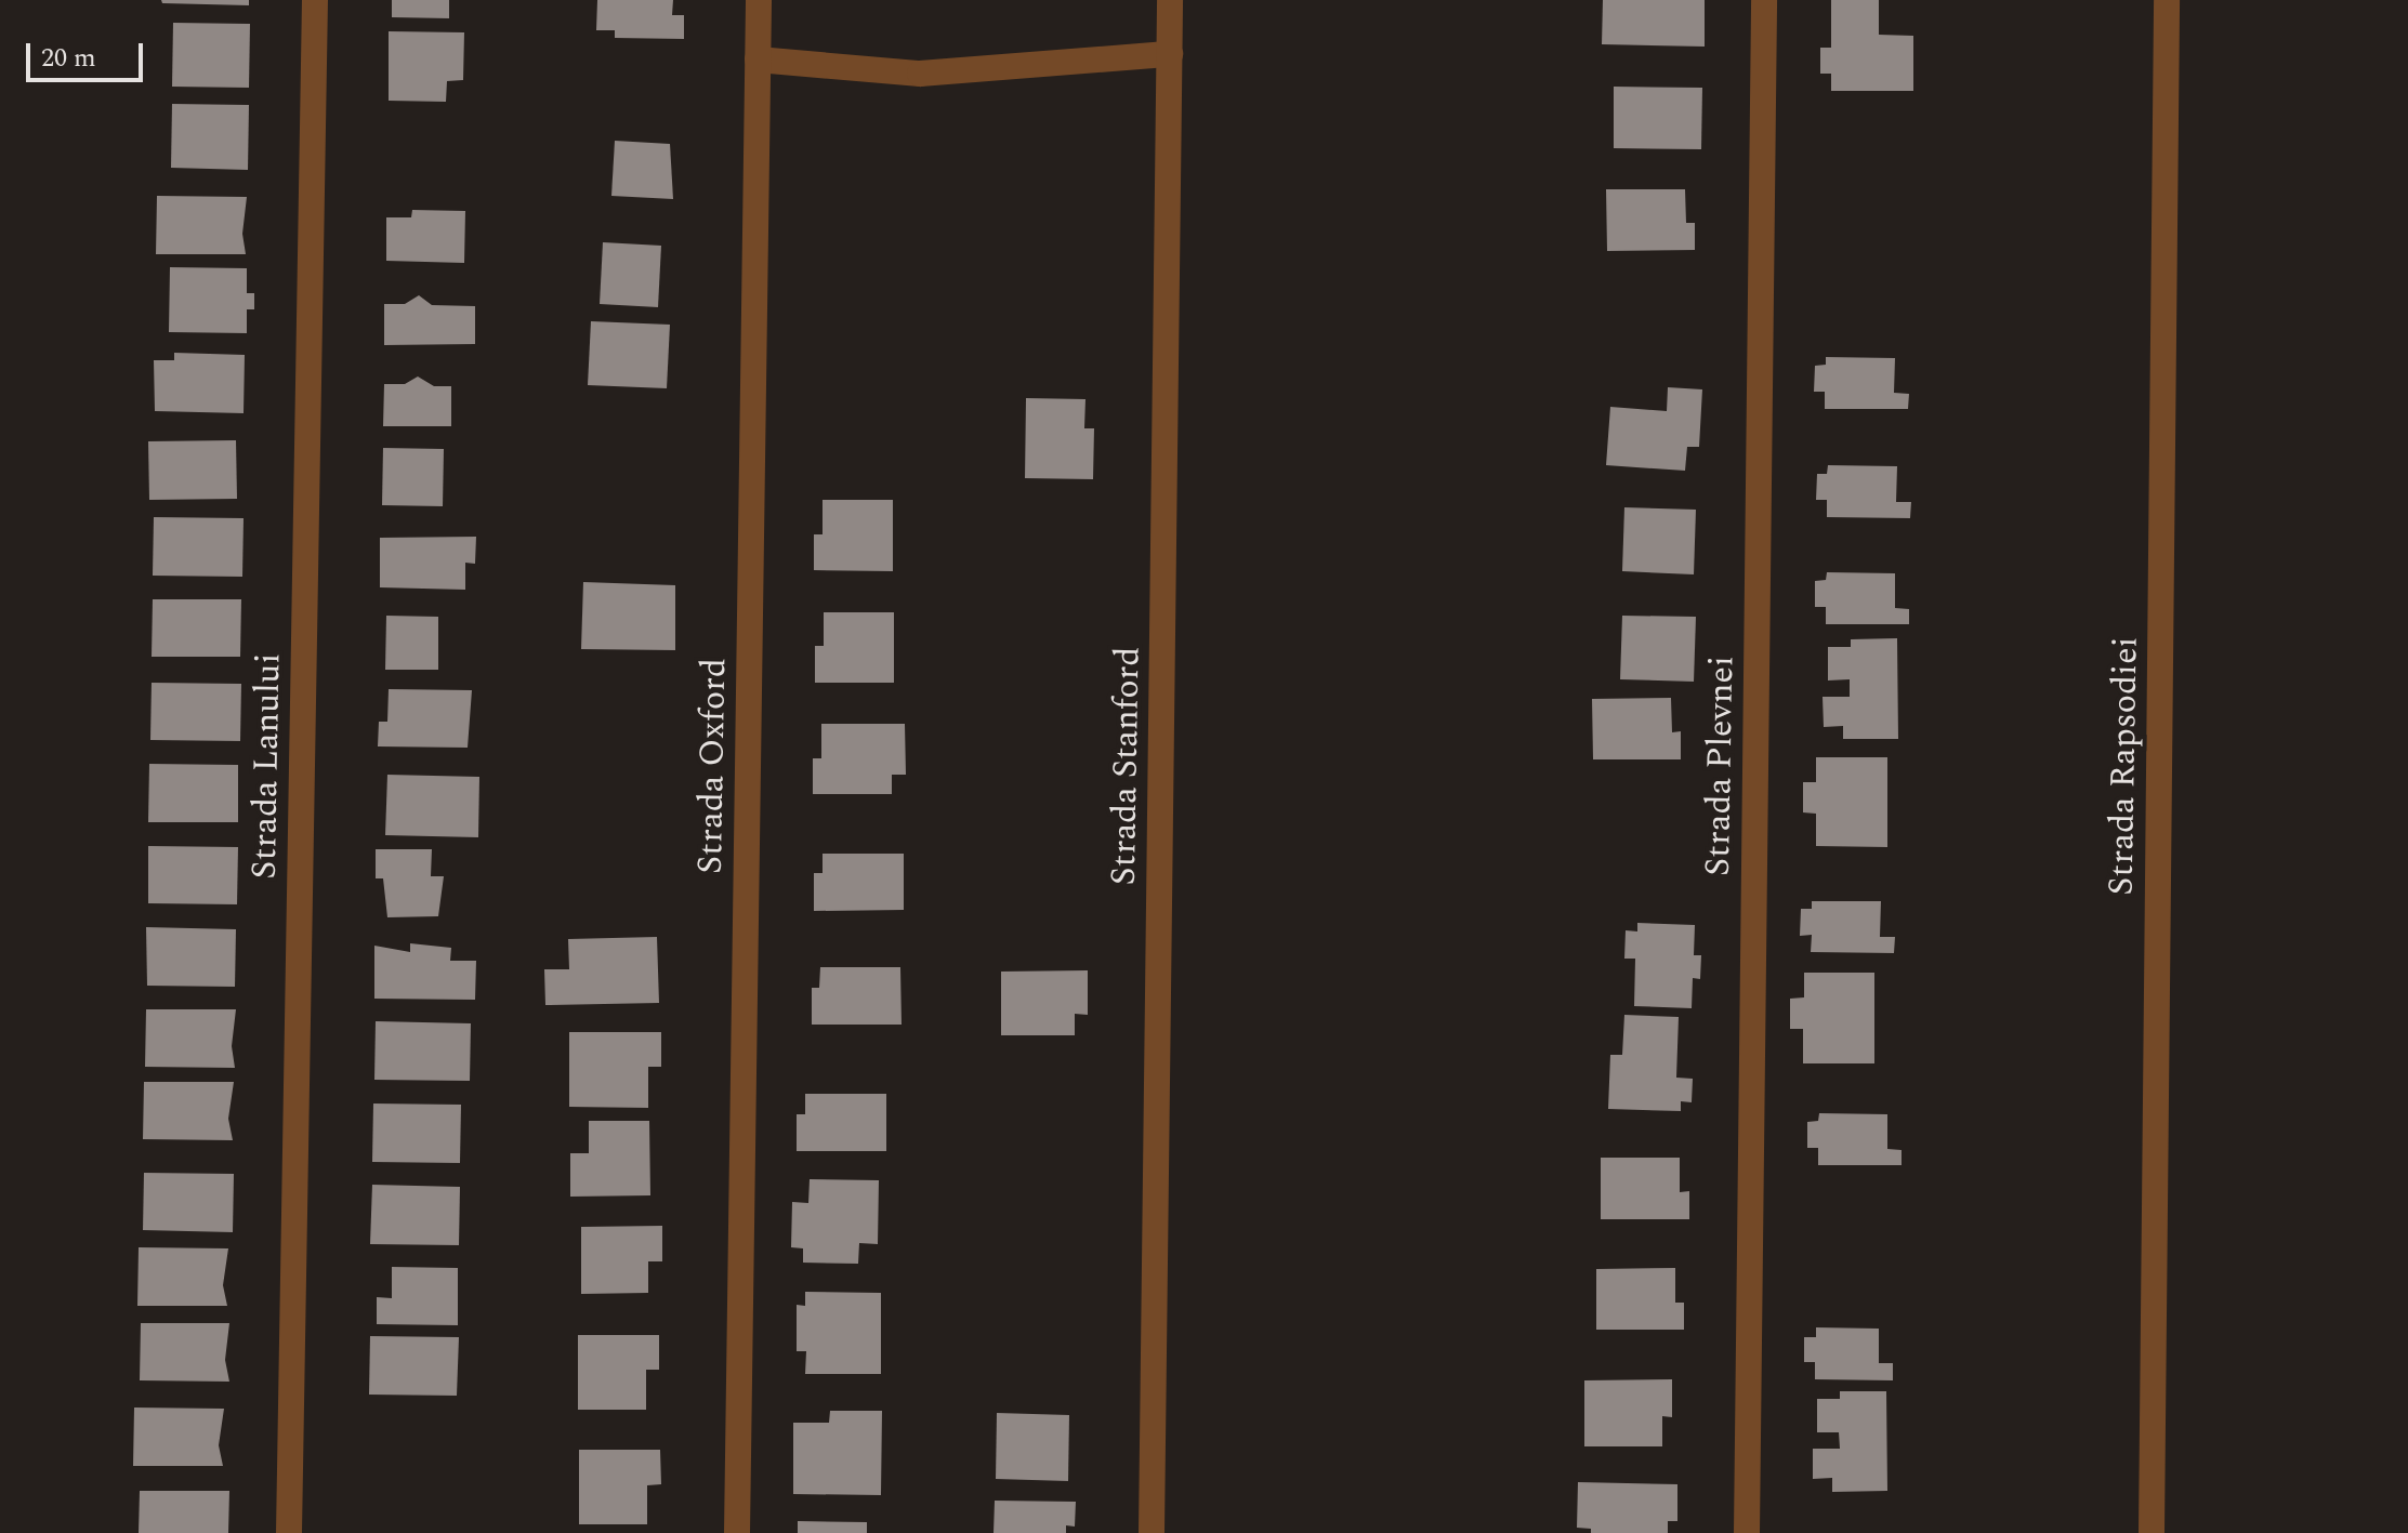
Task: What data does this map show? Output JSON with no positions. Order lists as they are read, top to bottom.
{
  "streets": {
    "street": [
      "Strada Lanului",
      "Strada Oxford",
      "Strada Stanford",
      "Strada Plevnei",
      "Strada Rapsodiei"
    ]
  },
  "scale_bar": "20 m"
}
